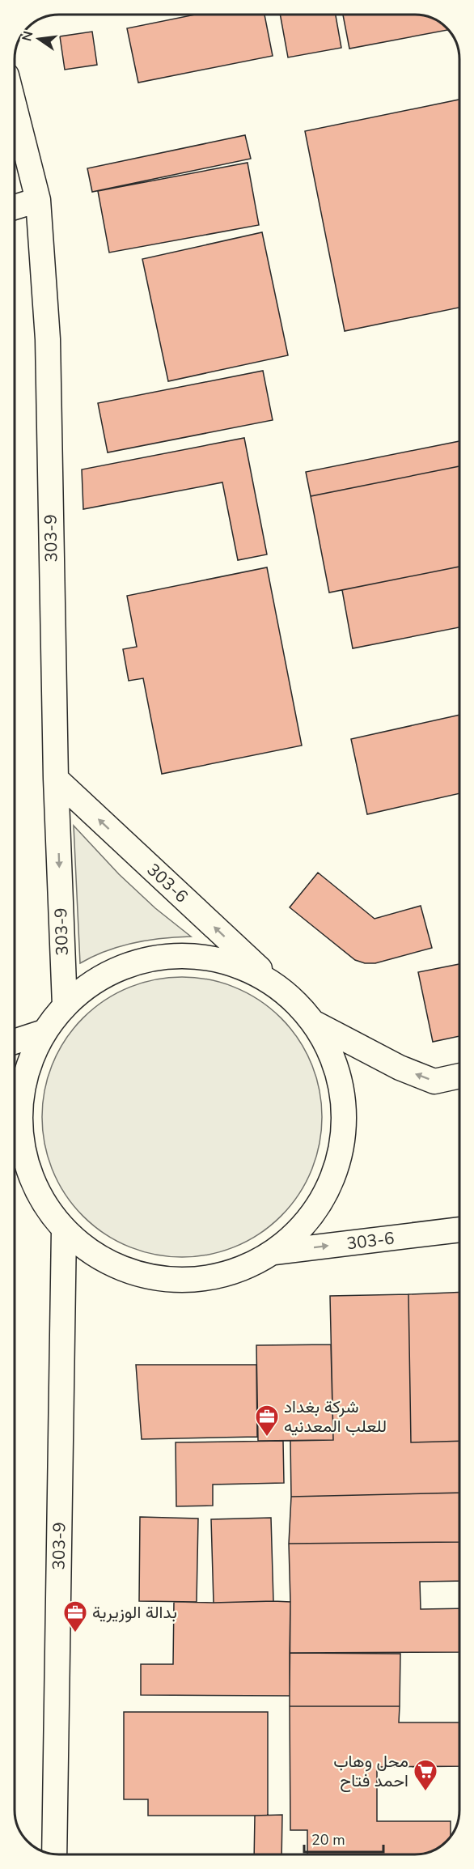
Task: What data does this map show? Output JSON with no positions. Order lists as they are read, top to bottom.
{
  "streets": {
    "street": ["303-9", "303-6"]
  },
  "crossings": [
    ["303-9", "303-6"]
  ],
  "places": {
    "office": ["شركة بغداد للعلب المعدنيه", "بدالة الوزيرية"],
    "supermarket": ["محل وهاب احمد فتاح"]
  },
  "scale_bar": "20 m",
  "north": "left"
}
